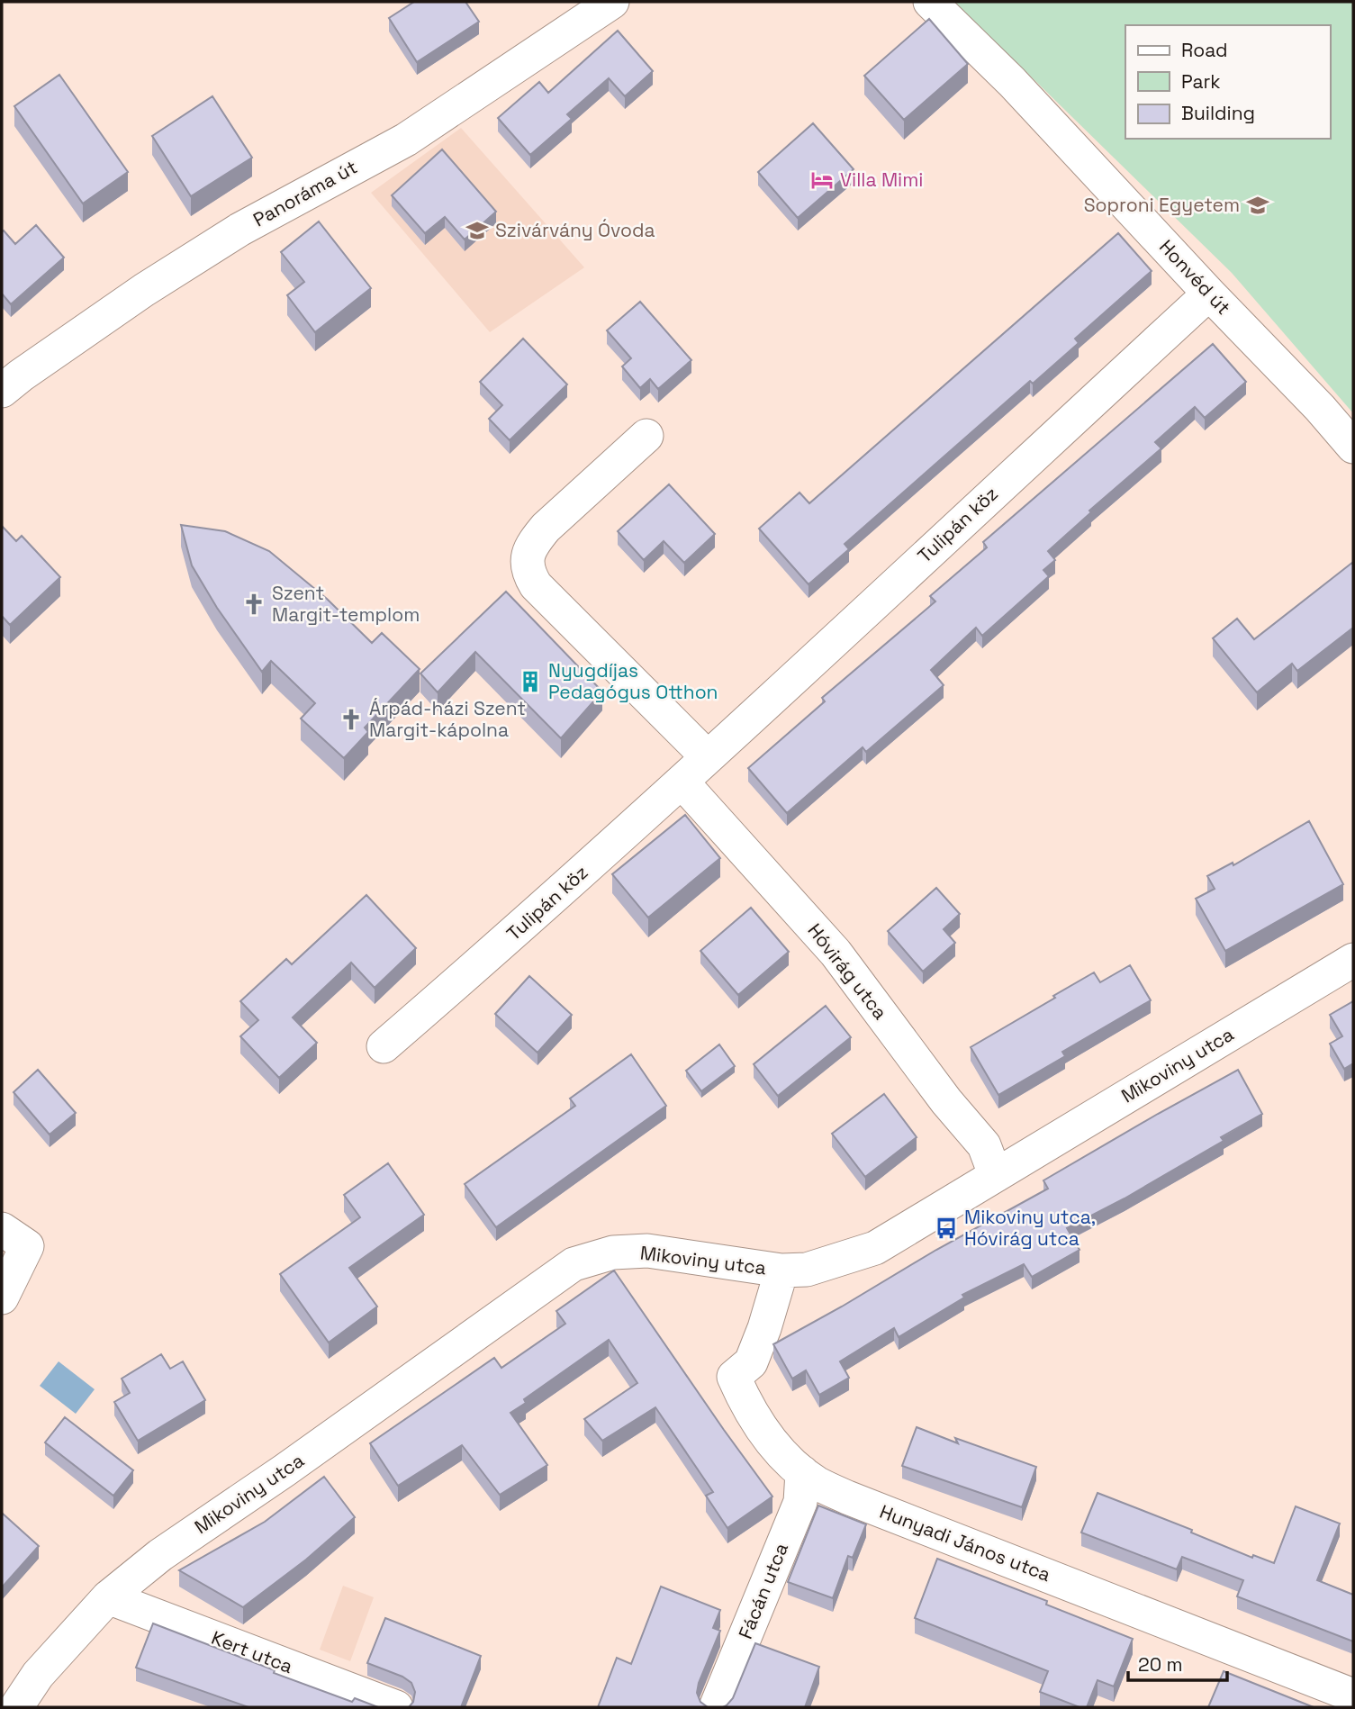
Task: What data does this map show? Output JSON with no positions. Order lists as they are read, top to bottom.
{
  "streets": {
    "street": [
      "Panoráma út",
      "Honvéd út",
      "Tulipán köz",
      "Hóvirág utca",
      "Mikoviny utca",
      "Hunyadi János utca",
      "Fácán utca",
      "Kert utca"
    ]
  },
  "crossings": [
    ["Honvéd út", "Tulipán köz"],
    ["Tulipán köz", "Hóvirág utca"],
    ["Hóvirág utca", "Mikoviny utca"],
    ["Mikoviny utca", "Hunyadi János utca"],
    ["Mikoviny utca", "Kert utca"],
    ["Hunyadi János utca", "Fácán utca"]
  ],
  "places": {
    "hotel": ["Villa Mimi"],
    "school or university": ["Soproni Egyetem", "Szivárvány Óvoda"],
    "church": ["Szent Margit-templom", "Árpád-házi Szent Margit-kápolna"],
    "building": ["Nyugdíjas Pedagógus Otthon"],
    "bus stop": ["Mikoviny utca, Hóvirág utca"]
  },
  "legend": ["Road", "Park", "Building"],
  "scale_bar": "20 m"
}
